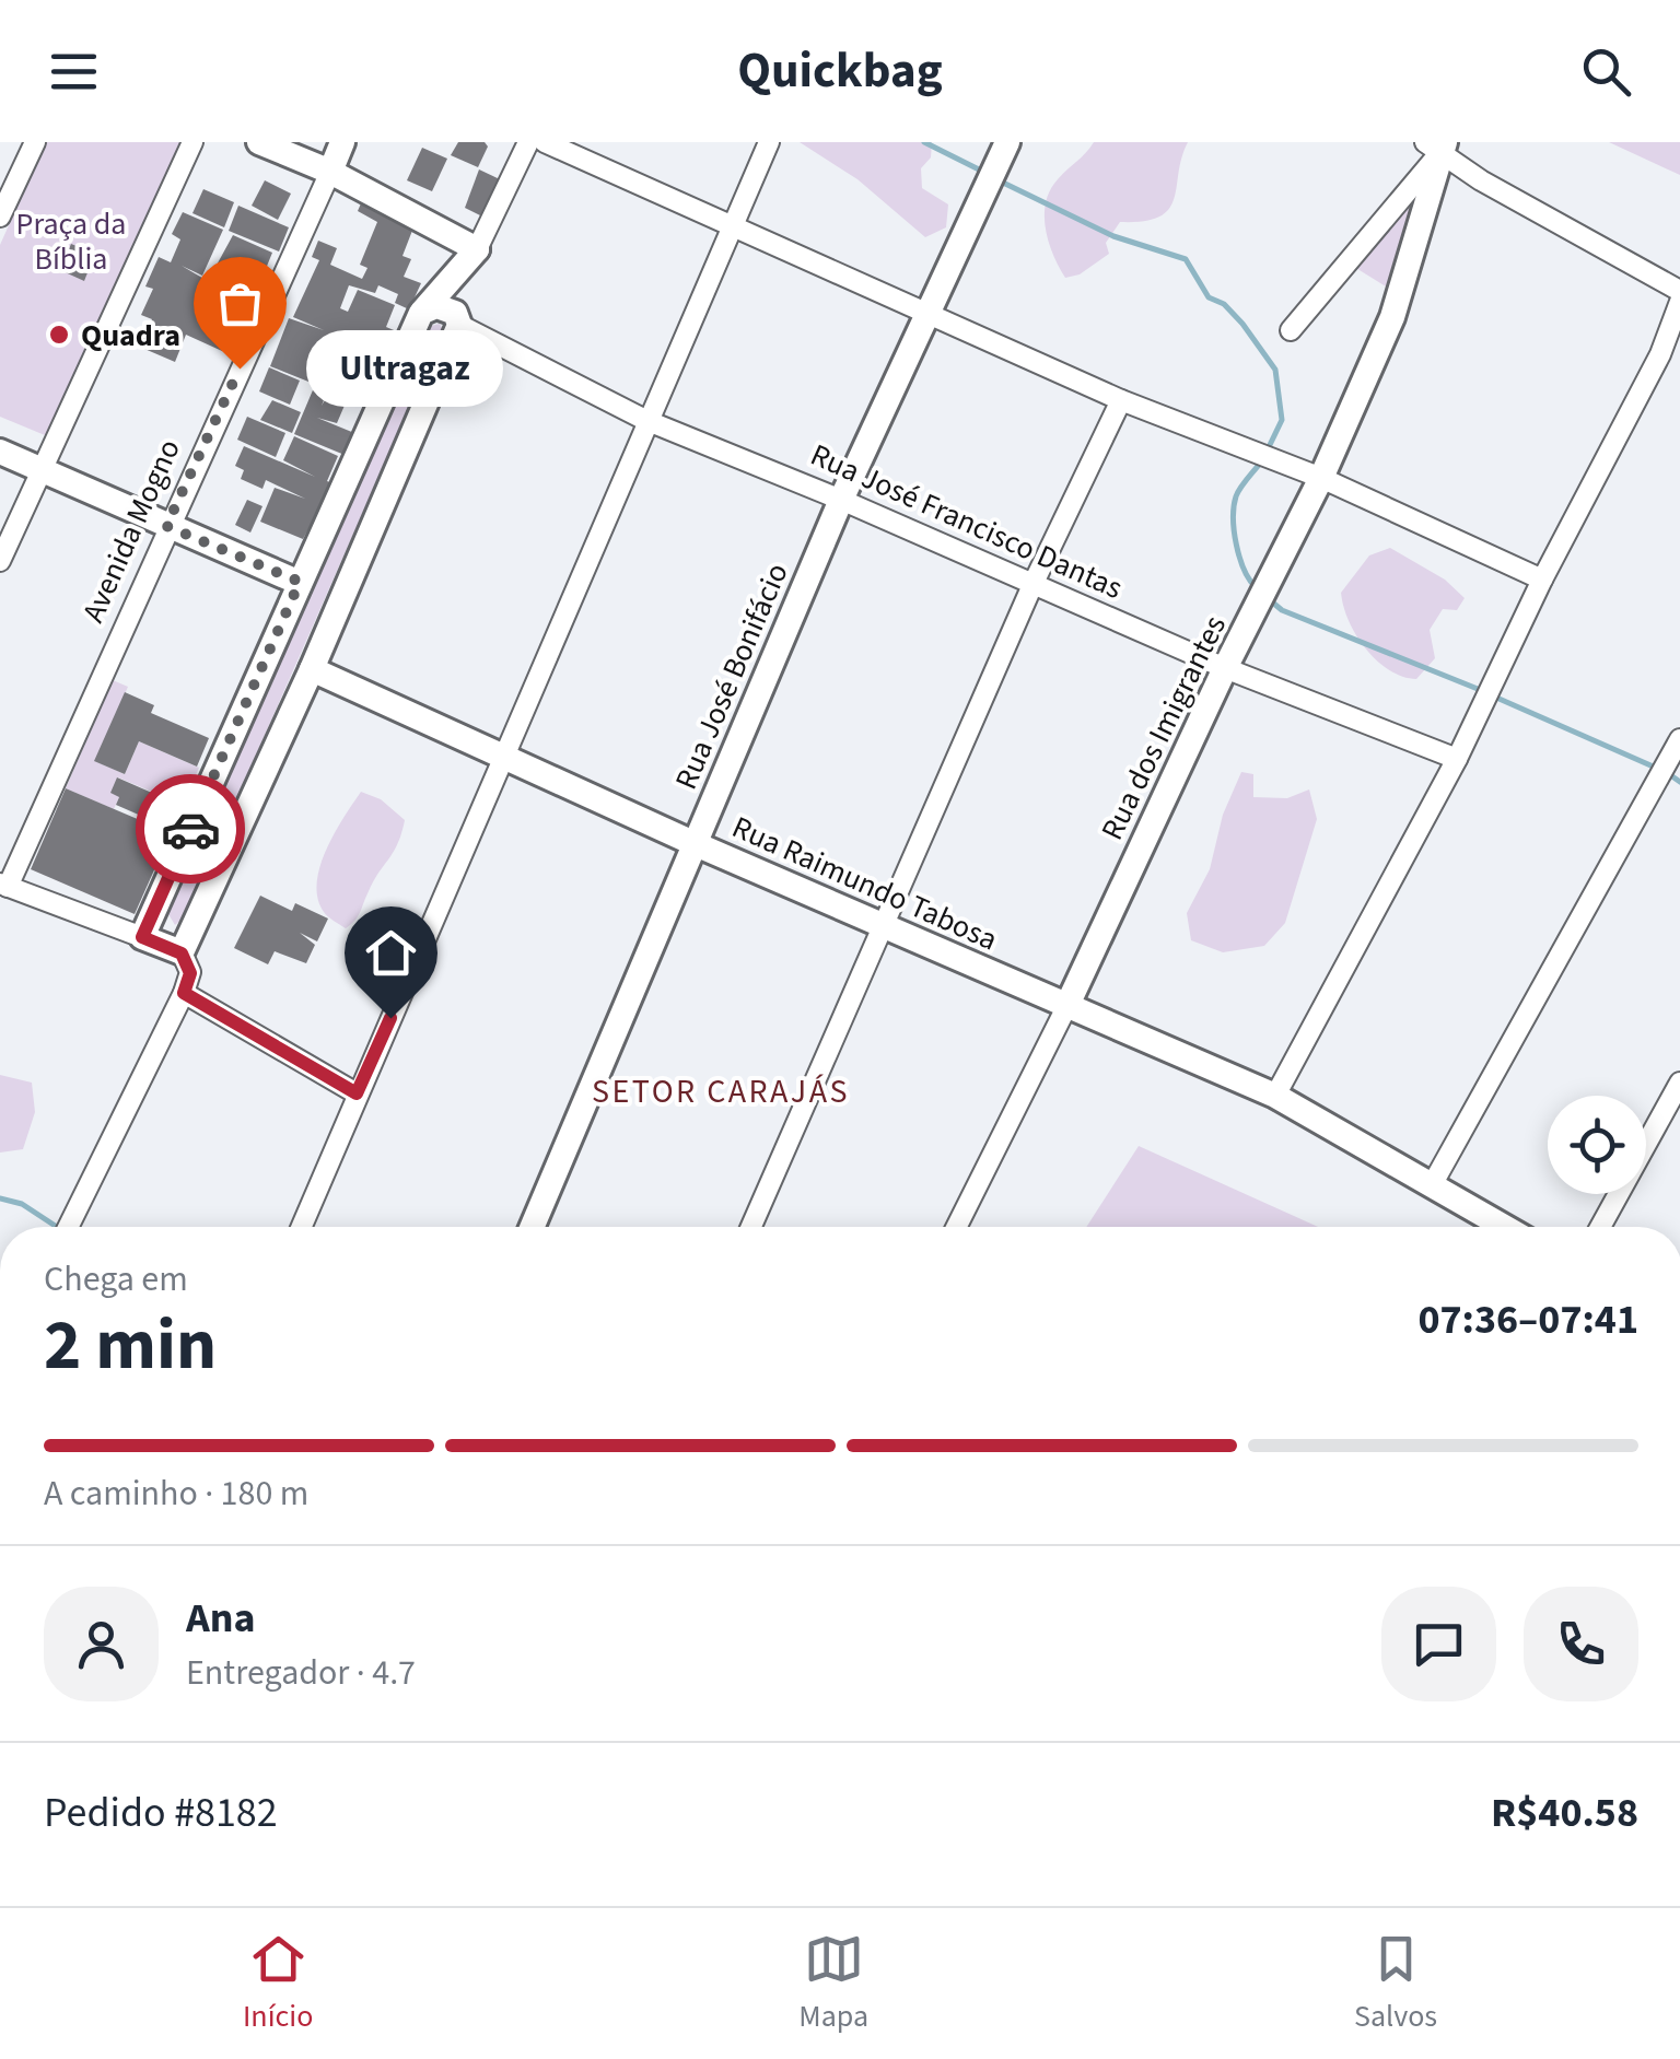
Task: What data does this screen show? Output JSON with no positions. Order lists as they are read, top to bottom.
{
  "streets": {
    "street": [
      "Rua José Francisco Dantas",
      "Avenida Mogno",
      "Rua José Bonifácio",
      "Rua dos Imigrantes",
      "Rua Raimundo Tabosa"
    ]
  },
  "crossings": [
    ["Rua José Francisco Dantas", "Rua José Bonifácio"],
    ["Rua José Francisco Dantas", "Rua dos Imigrantes"],
    ["Rua José Bonifácio", "Rua Raimundo Tabosa"],
    ["Rua dos Imigrantes", "Rua Raimundo Tabosa"]
  ],
  "districts": ["SETOR CARAJÁS"],
  "parks": ["Praça da Bíblia"],
  "places": ["Quadra", "Ultragaz"],
  "page": {
    "header": "Quickbag",
    "bubble": "Ultragaz",
    "heading": ["2 min", "Chega em", "07:36–07:41"],
    "panel": [
      "Ana",
      "Entregador · 4.7",
      "Pedido #8182",
      "R$40.58"
    ],
    "bar": "A caminho · 180 m",
    "tabs": ["Início", "Mapa", "Salvos"]
  }
}
